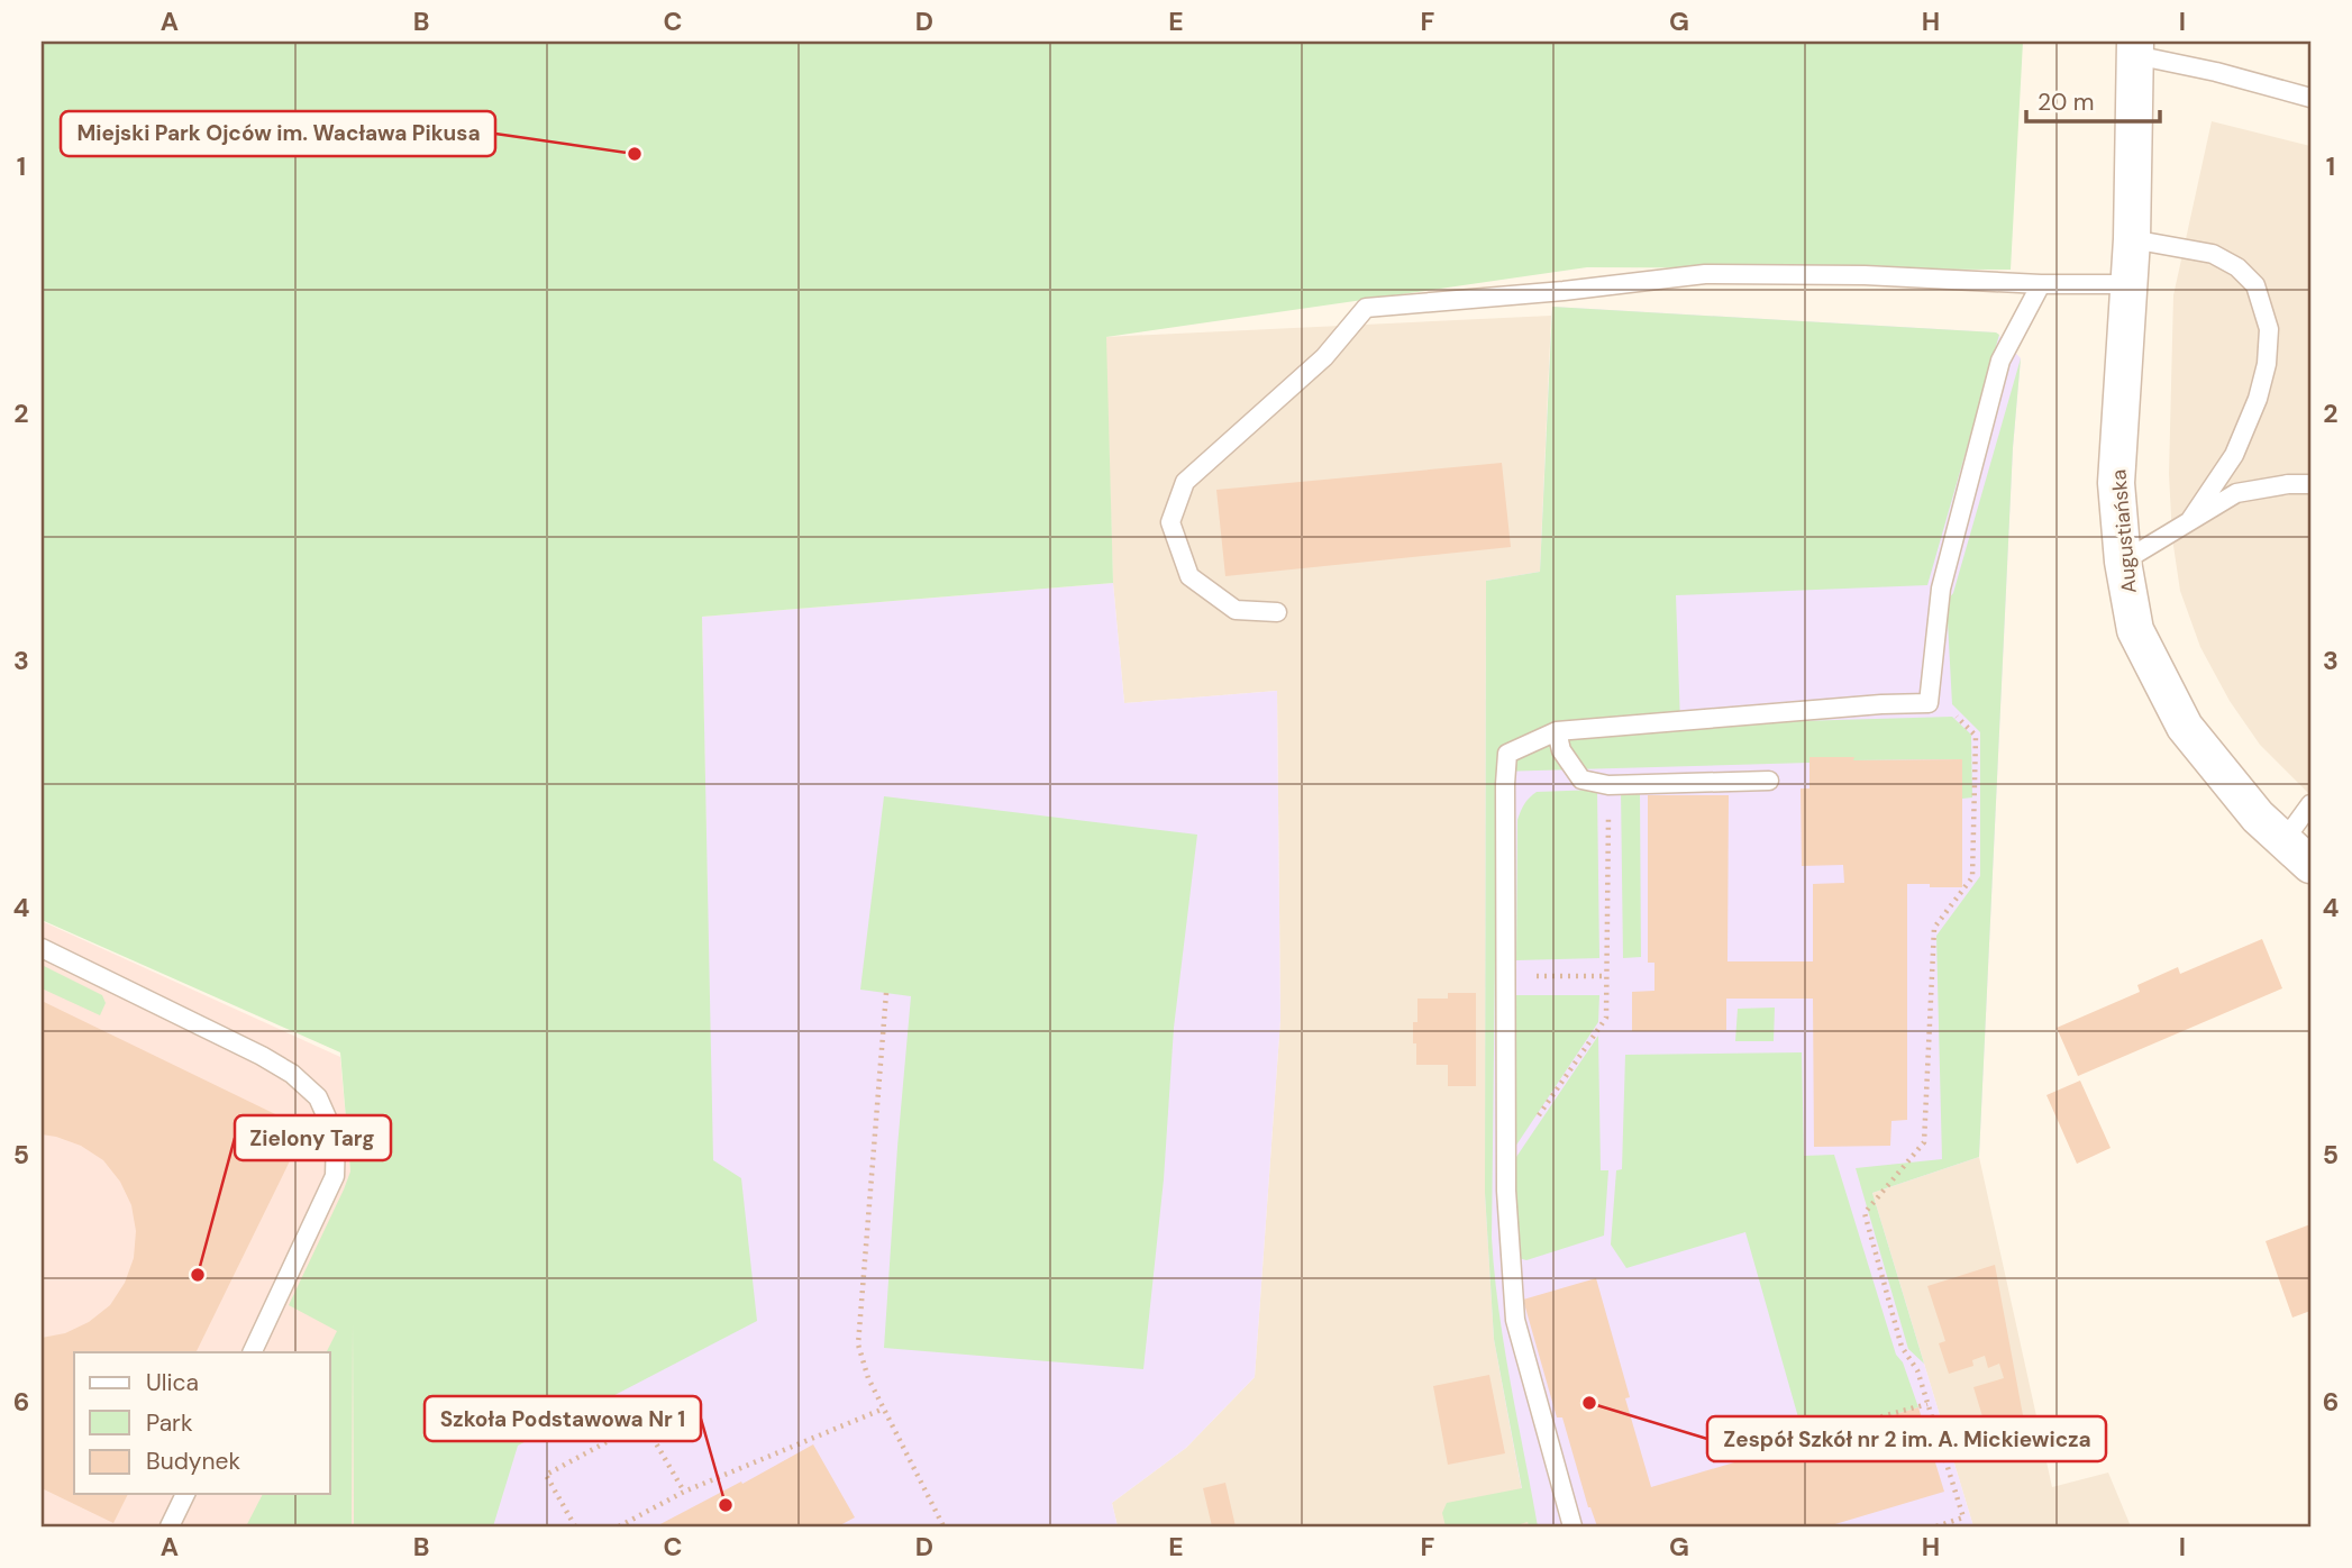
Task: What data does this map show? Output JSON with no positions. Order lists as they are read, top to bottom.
{
  "streets": {
    "street": ["Augustiańska"]
  },
  "places": [
    "Miejski Park Ojców im. Wacława Pikusa",
    "Zielony Targ",
    "Zespół Szkół nr 2 im. A. Mickiewicza",
    "Szkoła Podstawowa Nr 1"
  ],
  "legend": ["Ulica", "Park", "Budynek"],
  "scale_bar": "20 m",
  "grid": {
    "columns": [
      "A",
      "B",
      "C",
      "D",
      "E",
      "F",
      "G",
      "H",
      "I"
    ],
    "rows": [
      "1",
      "2",
      "3",
      "4",
      "5",
      "6"
    ]
  }
}
